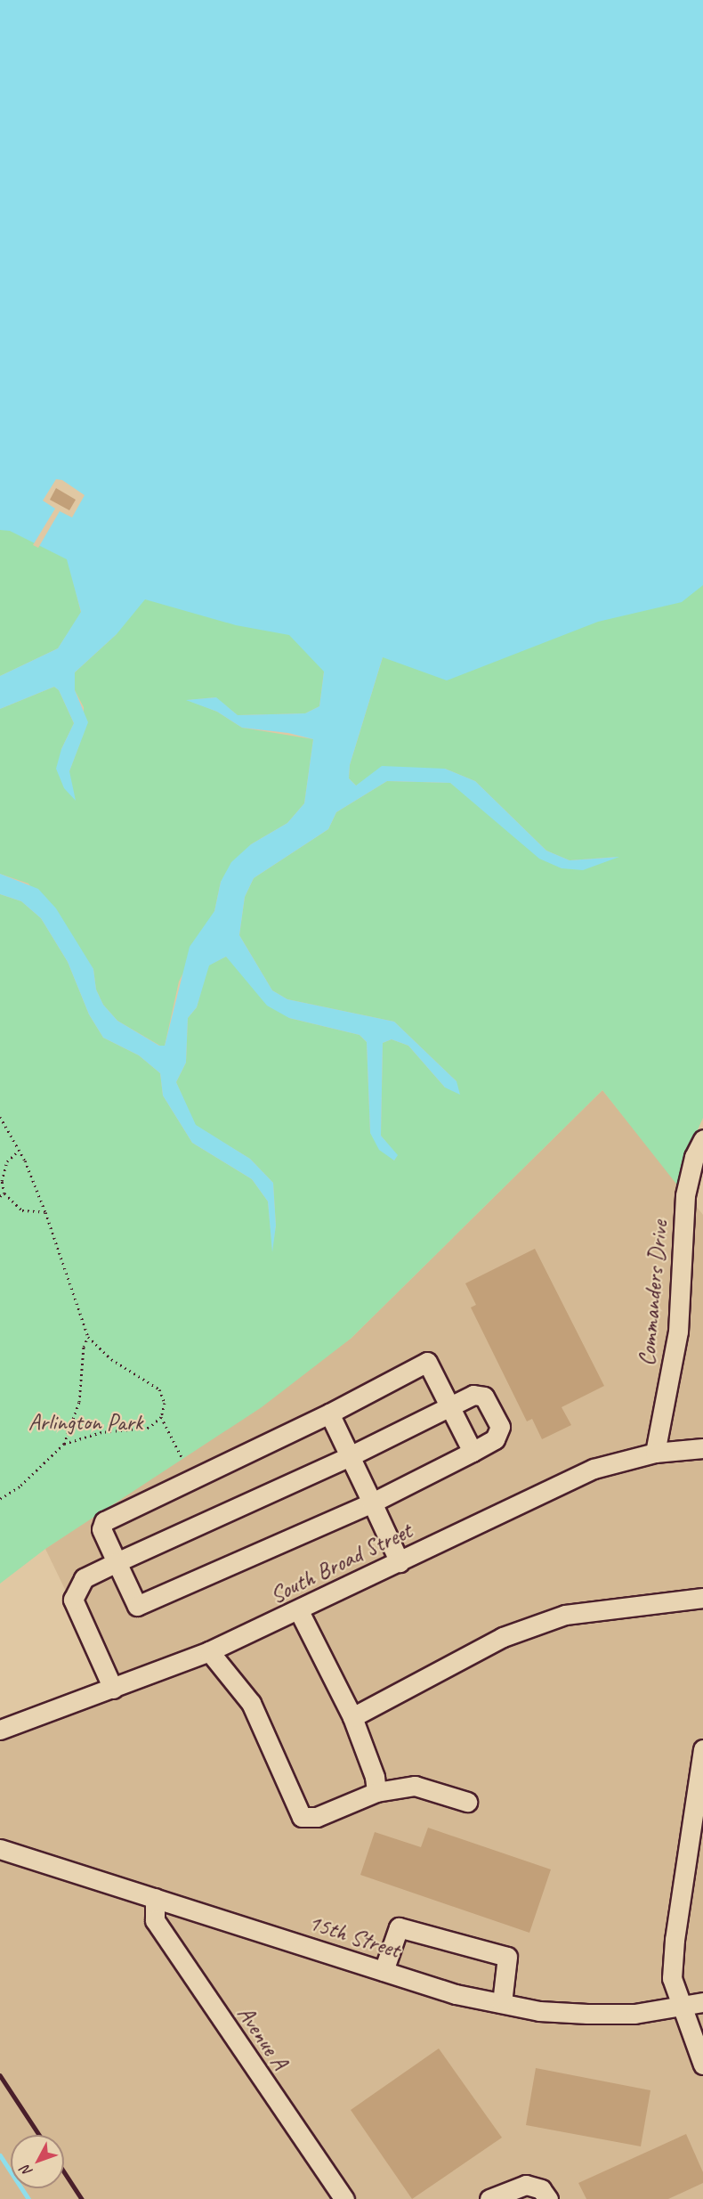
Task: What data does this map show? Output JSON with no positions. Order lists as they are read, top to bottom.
{
  "streets": {
    "street": [
      "Commanders Drive",
      "South Broad Street",
      "15th Street",
      "Avenue A"
    ]
  },
  "crossings": [
    ["Commanders Drive", "South Broad Street"],
    ["15th Street", "Avenue A"]
  ],
  "parks": ["Arlington Park"],
  "north": "bottom left"
}
